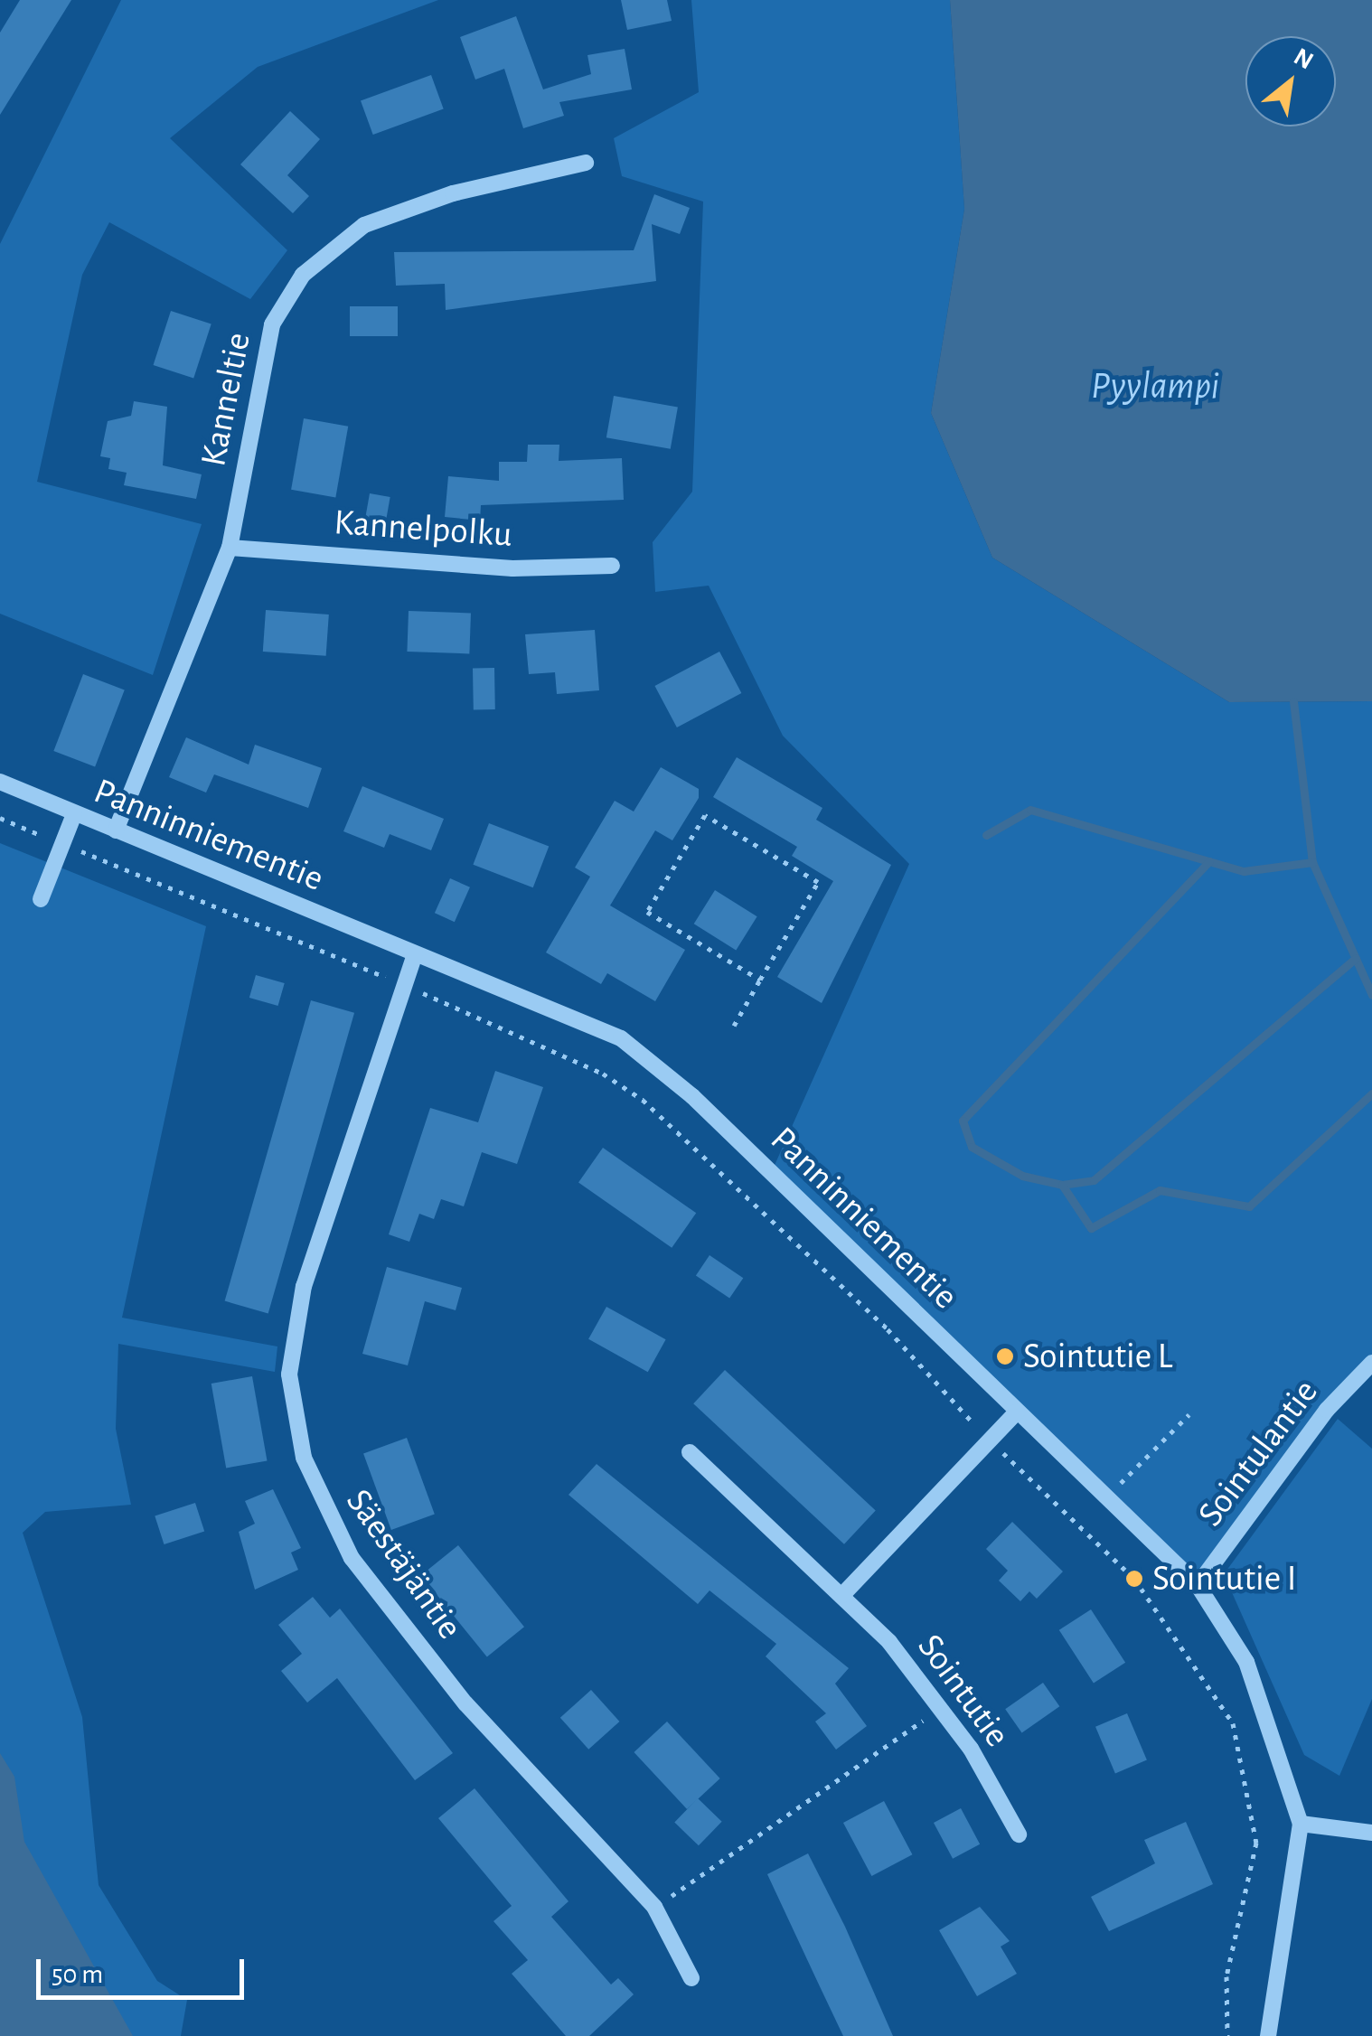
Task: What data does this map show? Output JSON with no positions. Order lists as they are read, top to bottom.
{
  "streets": {
    "street": [
      "Kanneltie",
      "Kannelpolku",
      "Panninniementie",
      "Sointulantie",
      "Säestäjäntie",
      "Sointutie"
    ]
  },
  "crossings": [
    ["Kanneltie", "Kannelpolku"],
    ["Kanneltie", "Panninniementie"],
    ["Panninniementie", "Sointulantie"],
    ["Panninniementie", "Säestäjäntie"]
  ],
  "water": ["Pyylampi"],
  "places": ["Sointutie L", "Sointutie I"],
  "scale_bar": "50 m",
  "north": "top right"
}
